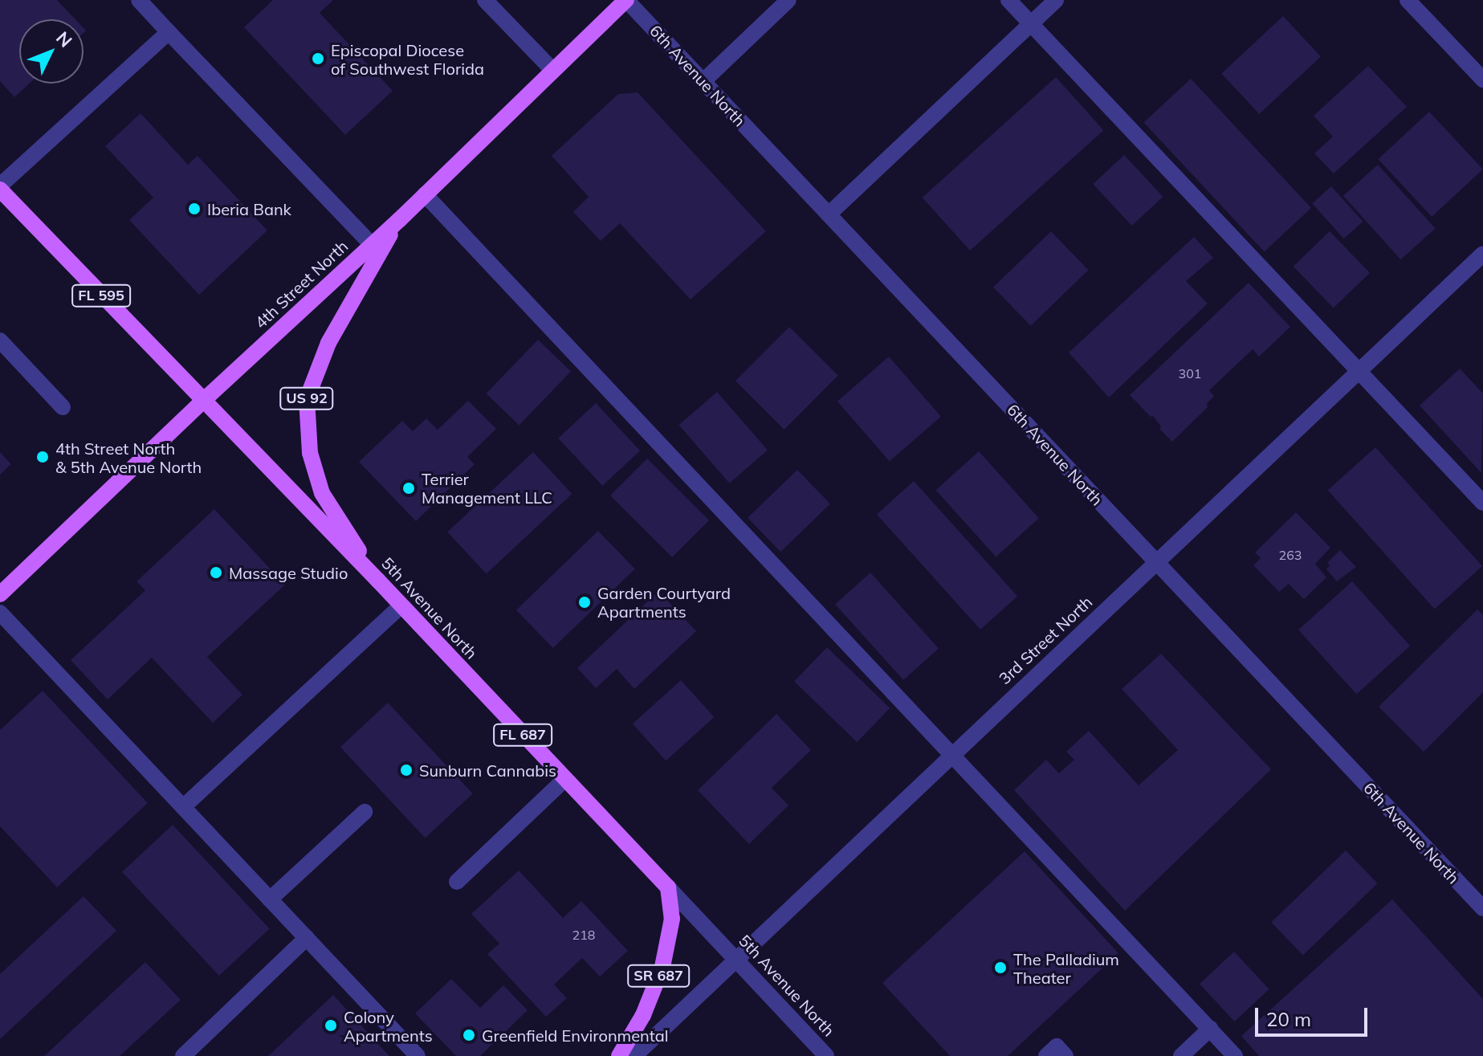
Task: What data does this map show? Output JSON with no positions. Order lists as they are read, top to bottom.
{
  "streets": {
    "main road": [
      "4th Street North",
      "FL 595",
      "US 92",
      "5th Avenue North",
      "FL 687",
      "SR 687"
    ],
    "street": ["6th Avenue North", "3rd Street North"]
  },
  "crossings": [
    ["6th Avenue North", "4th Street North"],
    ["6th Avenue North", "3rd Street North"],
    ["4th Street North", "US 92"],
    ["4th Street North", "5th Avenue North"],
    ["US 92", "5th Avenue North"],
    ["5th Avenue North", "3rd Street North"],
    ["5th Avenue North", "SR 687"]
  ],
  "places": [
    "Episcopal Diocese of Southwest Florida",
    "Iberia Bank",
    "4th Street North & 5th Avenue North",
    "Terrier Management LLC",
    "Massage Studio",
    "Garden Courtyard Apartments",
    "Sunburn Cannabis",
    "The Palladium Theater",
    "Colony Apartments",
    "Greenfield Environmental"
  ],
  "house_numbers": ["301", "263", "218"],
  "scale_bar": "20 m",
  "north": "top right"
}
